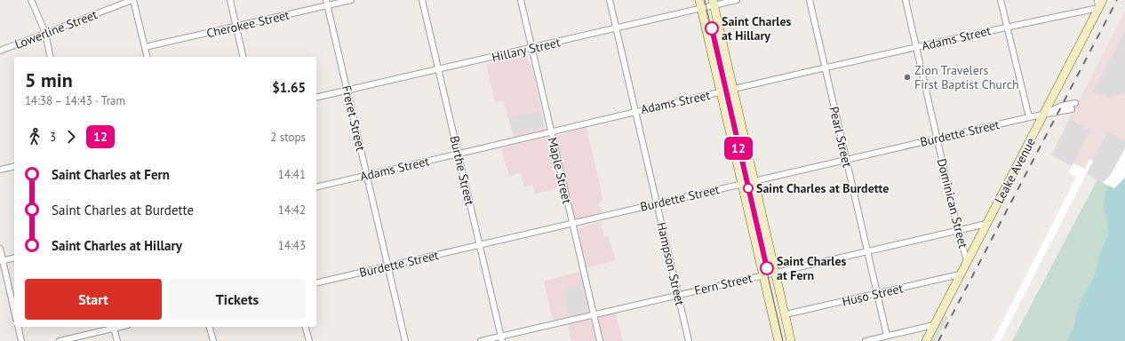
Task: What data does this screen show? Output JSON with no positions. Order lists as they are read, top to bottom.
{
  "streets": {
    "main road": ["Leake Avenue"],
    "street": [
      "Cherokee Street",
      "Lowerline Street",
      "Adams Street",
      "Hillary Street",
      "Freret Street",
      "Burdette Street",
      "Pearl Street",
      "Burthe Street",
      "Maple Street",
      "Dominican Street",
      "Hampson Street",
      "Fern Street",
      "Huso Street"
    ]
  },
  "crossings": [
    ["Cherokee Street", "Freret Street"],
    ["Adams Street", "Freret Street"],
    ["Adams Street", "Pearl Street"],
    ["Adams Street", "Burthe Street"],
    ["Adams Street", "Maple Street"],
    ["Adams Street", "Leake Avenue"],
    ["Adams Street", "Dominican Street"],
    ["Adams Street", "Hampson Street"],
    ["Hillary Street", "Freret Street"],
    ["Hillary Street", "Burthe Street"],
    ["Hillary Street", "Maple Street"],
    ["Hillary Street", "Hampson Street"],
    ["Freret Street", "Burdette Street"],
    ["Burdette Street", "Pearl Street"],
    ["Burdette Street", "Burthe Street"],
    ["Burdette Street", "Maple Street"],
    ["Burdette Street", "Leake Avenue"],
    ["Burdette Street", "Dominican Street"],
    ["Burdette Street", "Hampson Street"],
    ["Pearl Street", "Fern Street"],
    ["Pearl Street", "Huso Street"],
    ["Burthe Street", "Fern Street"],
    ["Maple Street", "Fern Street"],
    ["Leake Avenue", "Dominican Street"],
    ["Leake Avenue", "Fern Street"],
    ["Leake Avenue", "Huso Street"],
    ["Dominican Street", "Fern Street"],
    ["Hampson Street", "Fern Street"]
  ],
  "places": [
    "Saint Charles at Hillary",
    "Zion Travelers First Baptist Church",
    "Saint Charles at Burdette",
    "Saint Charles at Fern"
  ],
  "lines": ["tram line 12"],
  "page": {
    "on_map": "12",
    "heading": ["5 min", "14:38 – 14:43 · Tram", "$1.65"],
    "legs": ["3", "12", "2 stops"],
    "list": [
      {
        "name": "Saint Charles at Fern",
        "value": "14:41"
      },
      {
        "name": "Saint Charles at Burdette",
        "value": "14:42"
      },
      {
        "name": "Saint Charles at Hillary",
        "value": "14:43"
      }
    ],
    "buttons": ["Start", "Tickets"]
  }
}
